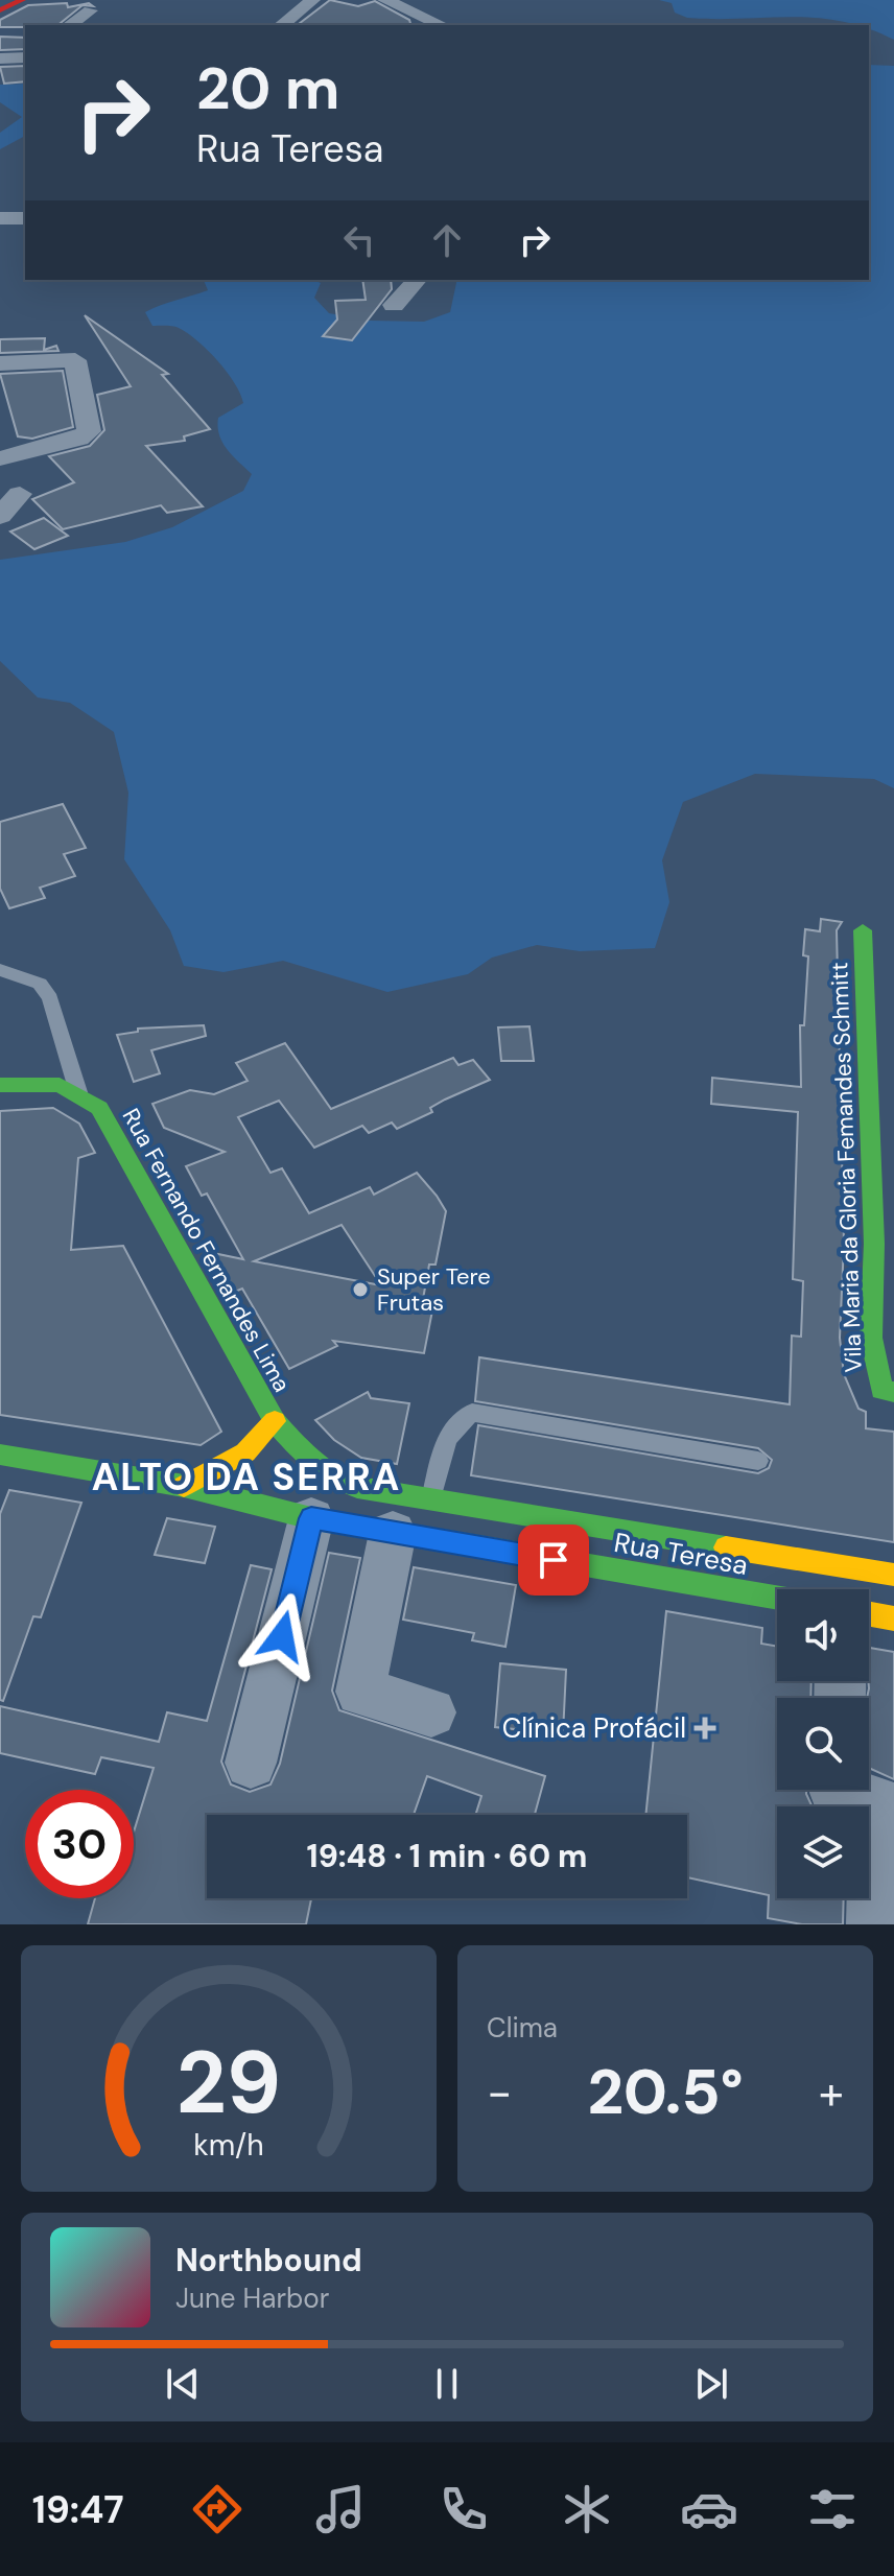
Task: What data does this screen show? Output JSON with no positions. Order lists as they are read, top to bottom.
{
  "streets": {
    "main road": ["Vila Maria da Gloria Femandes Schmitt", "Rua Fernando Fernandes Lima", "Rua Teresa"]
  },
  "crossings": [
    ["Rua Fernando Fernandes Lima", "Rua Teresa"]
  ],
  "districts": ["ALTO DA SERRA"],
  "places": {
    "other": ["Super Tere Frutas"],
    "health": ["Clínica Profácil"]
  },
  "page": {
    "turn": ["20 m", "Rua Teresa"],
    "limit": "30",
    "trip": "19:48 · 1 min · 60 m",
    "tile": "Clima",
    "heat": ["−", "20.5°", "+"],
    "song": ["Northbound", "June Harbor"],
    "tabs": "19:47",
    "gauge": ["29", "km/h"]
  }
}
